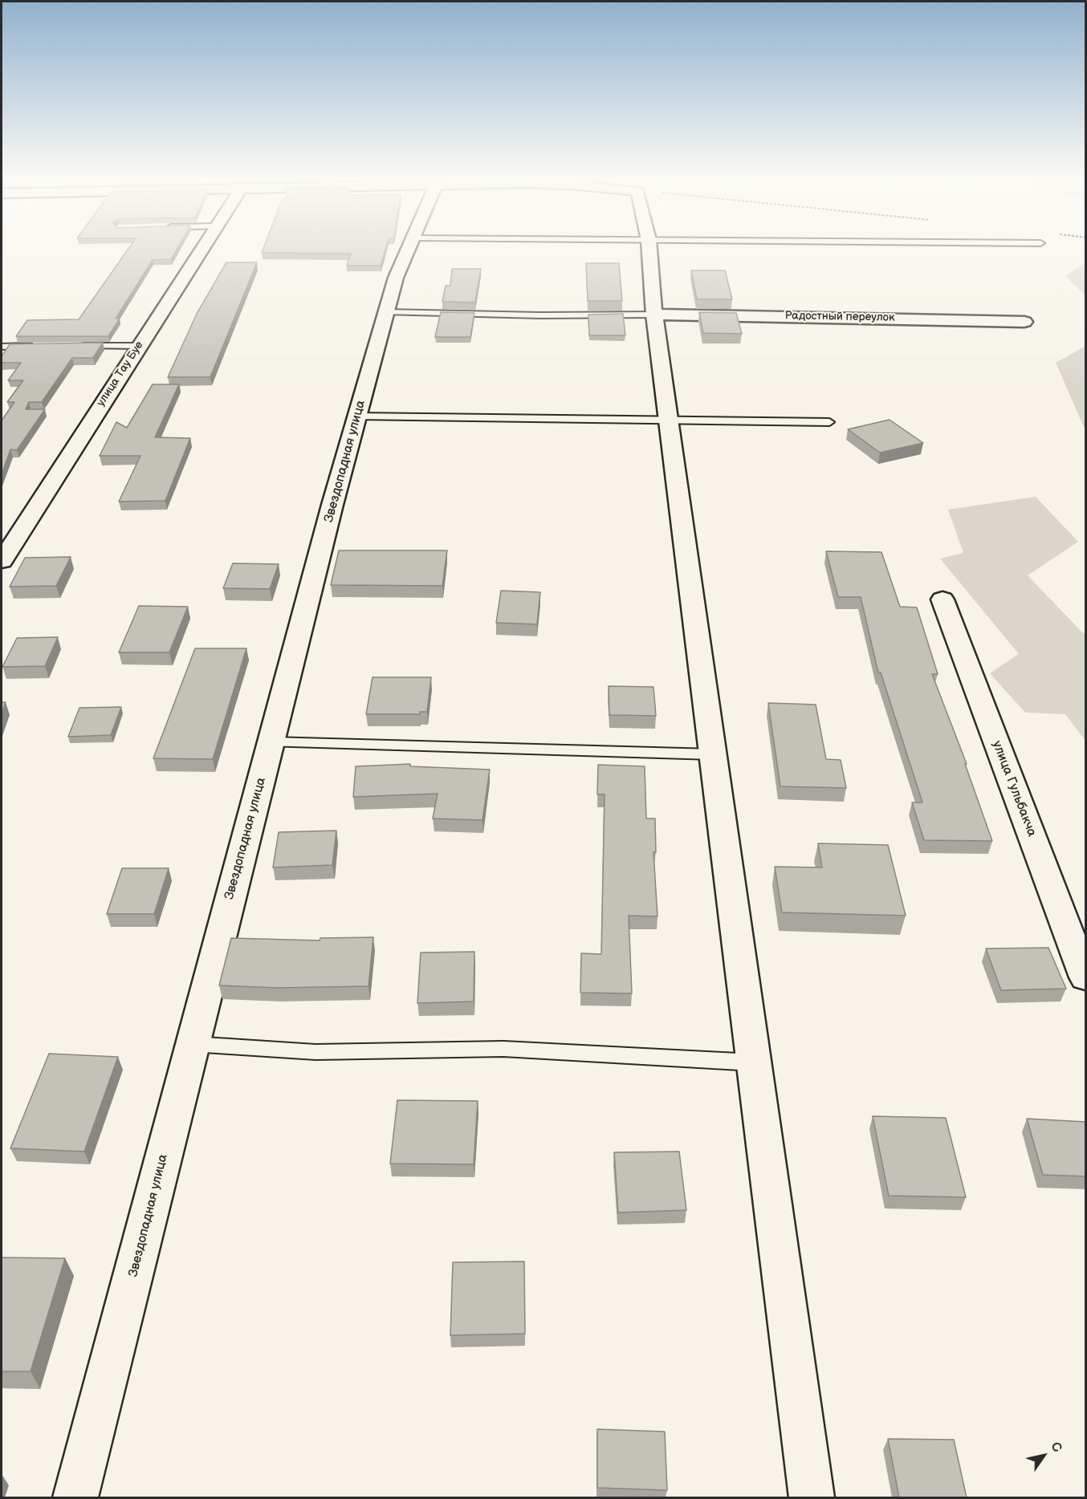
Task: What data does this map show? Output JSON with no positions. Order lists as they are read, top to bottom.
{
  "streets": {
    "street": [
      "Радостный переулок",
      "улица Тау Буе",
      "Звездопадная улица",
      "улица Гульбакча"
    ]
  },
  "north": "top right"
}
